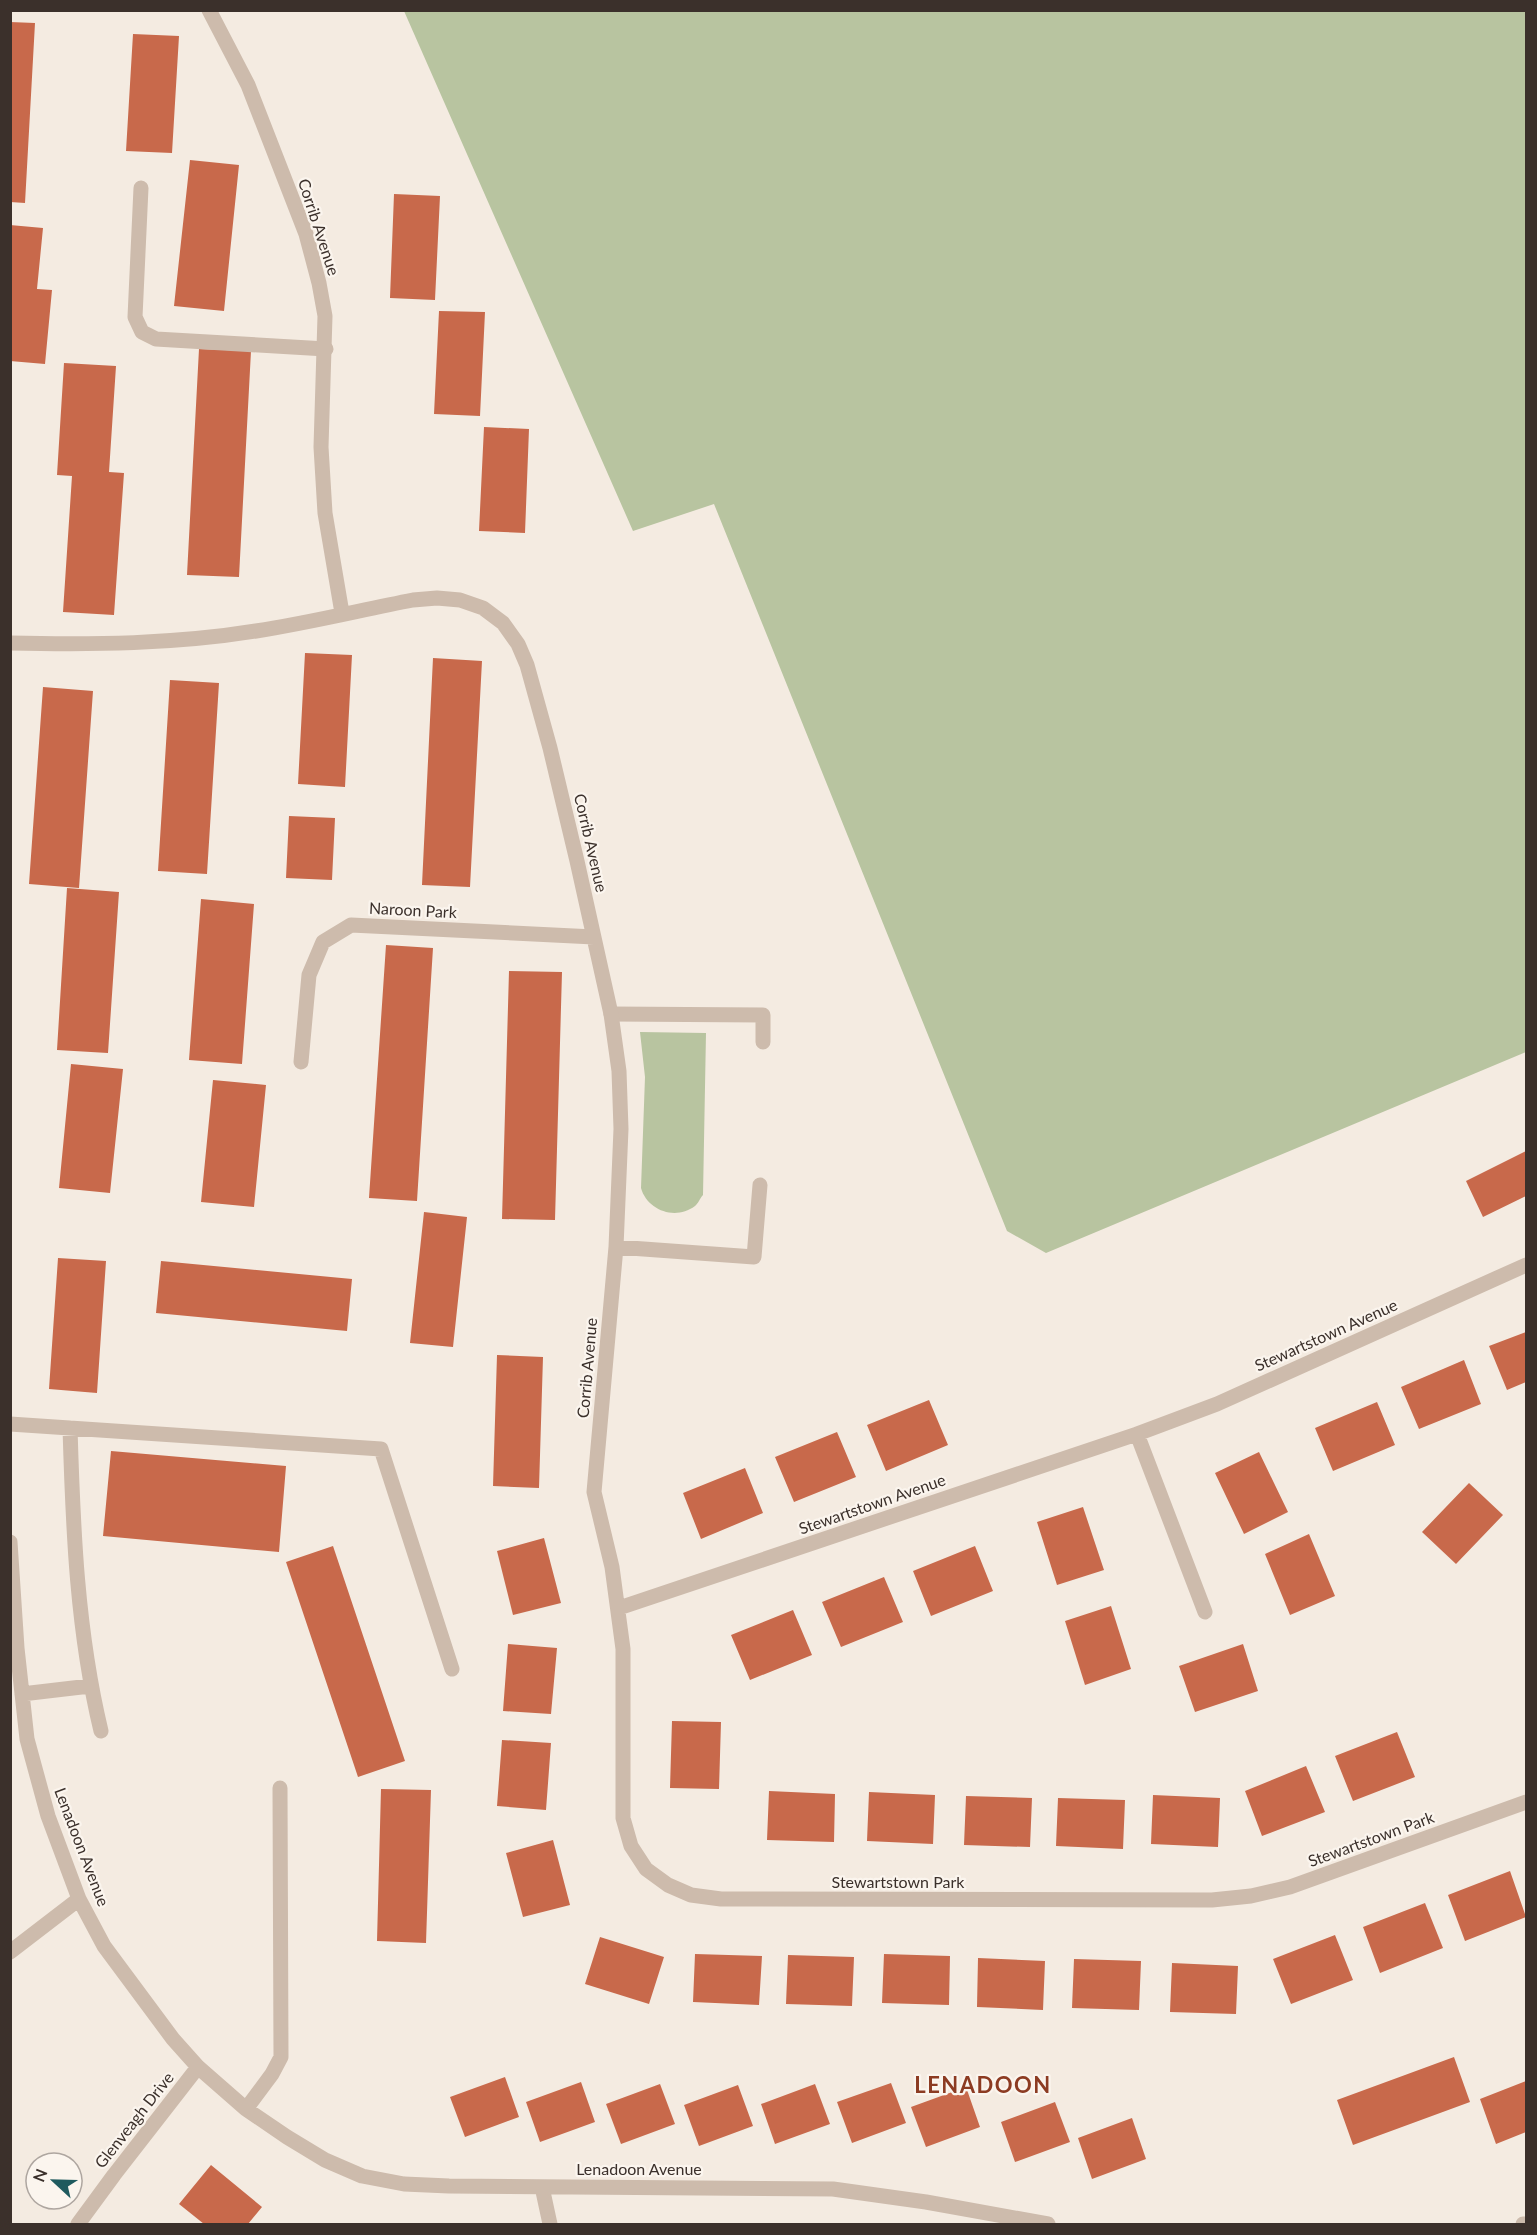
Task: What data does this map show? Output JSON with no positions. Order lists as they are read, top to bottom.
{
  "streets": {
    "street": [
      "Corrib Avenue",
      "Naroon Park",
      "Stewartstown Avenue",
      "Stewartstown Park",
      "Lenadoon Avenue",
      "Glenveagh Drive"
    ]
  },
  "crossings": [
    ["Corrib Avenue", "Naroon Park"],
    ["Corrib Avenue", "Stewartstown Park"],
    ["Stewartstown Avenue", "Stewartstown Park"],
    ["Lenadoon Avenue", "Glenveagh Drive"]
  ],
  "districts": ["LENADOON"],
  "north": "left"
}
